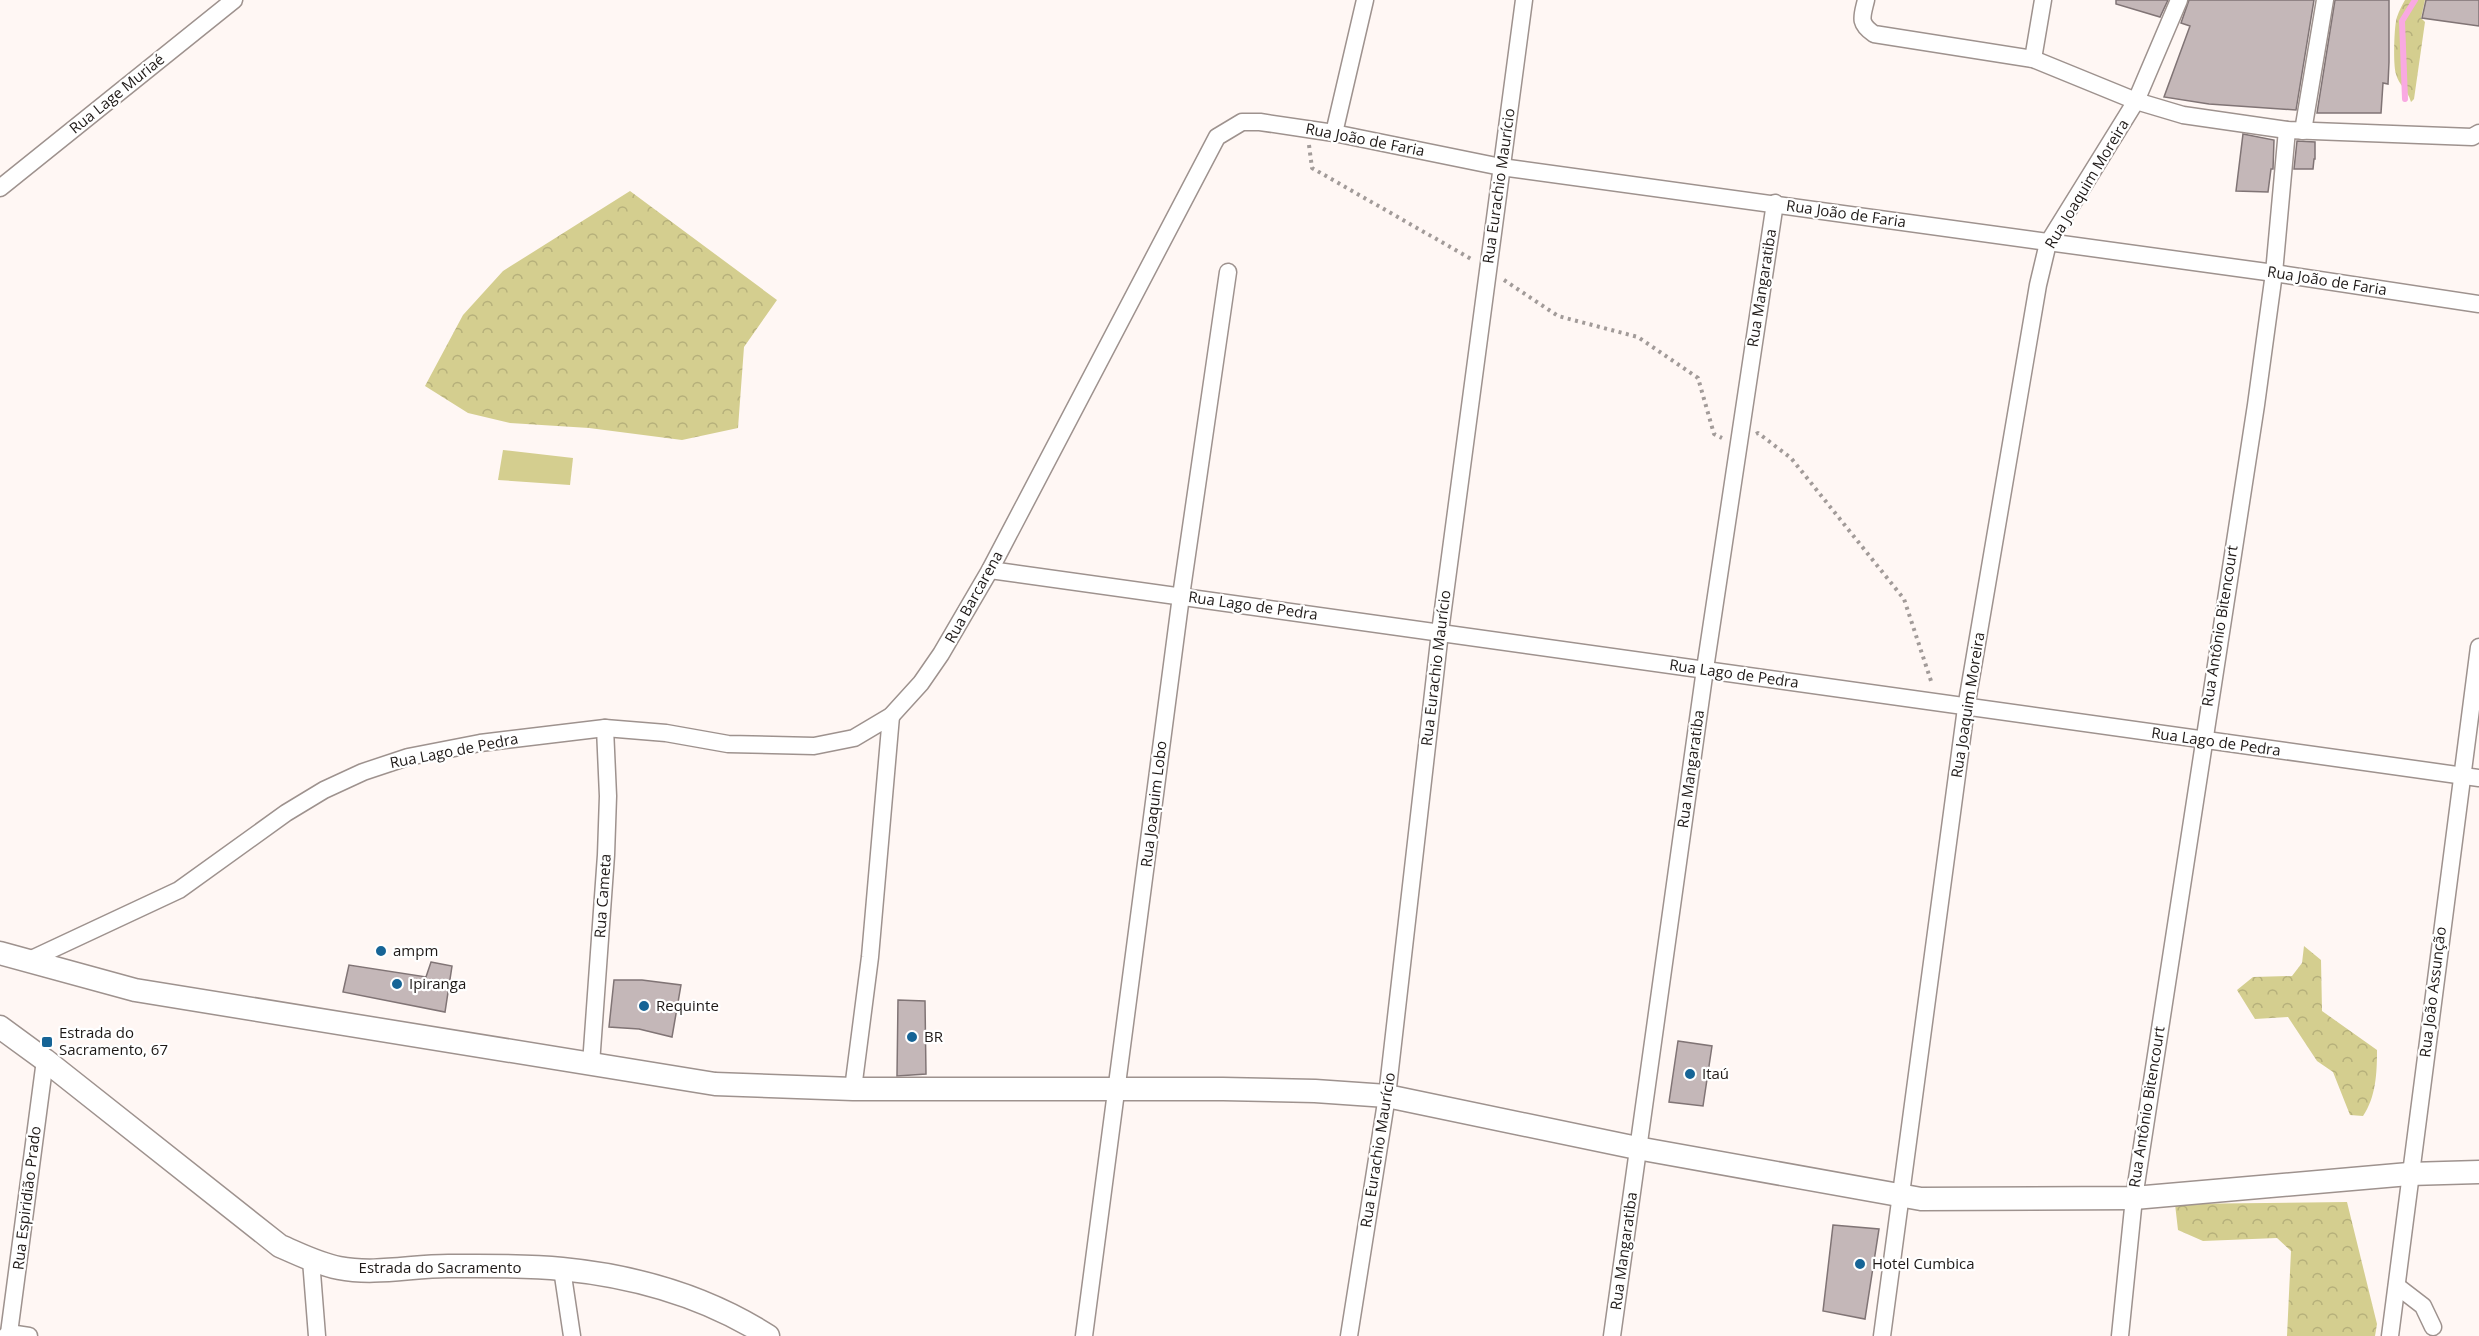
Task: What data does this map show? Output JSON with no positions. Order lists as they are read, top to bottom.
{
  "streets": {
    "main road": ["Estrada do Sacramento"],
    "street": [
      "Rua Lage Muriaé",
      "Rua João de Faria",
      "Rua Joaquim Moreira",
      "Rua Eurachio Maurício",
      "Rua Mangaratiba",
      "Rua Barcarena",
      "Rua Lago de Pedra",
      "Rua Antônio Bitencourt",
      "Rua Joaquim Lobo",
      "Rua Cameta",
      "Rua João Assunção",
      "Rua Espiridião Prado"
    ]
  },
  "crossings": [
    ["Rua João de Faria", "Rua Joaquim Moreira"],
    ["Rua João de Faria", "Rua Eurachio Maurício"],
    ["Rua João de Faria", "Rua Mangaratiba"],
    ["Rua João de Faria", "Rua Barcarena"],
    ["Rua João de Faria", "Rua Antônio Bitencourt"],
    ["Rua Joaquim Moreira", "Rua Lago de Pedra"],
    ["Rua Eurachio Maurício", "Rua Lago de Pedra"],
    ["Rua Mangaratiba", "Rua Lago de Pedra"],
    ["Rua Barcarena", "Rua Lago de Pedra"],
    ["Rua Lago de Pedra", "Rua Antônio Bitencourt"],
    ["Rua Lago de Pedra", "Rua Joaquim Lobo"],
    ["Rua Lago de Pedra", "Rua Cameta"],
    ["Rua Lago de Pedra", "Rua João Assunção"],
    ["Rua Espiridião Prado", "Estrada do Sacramento"]
  ],
  "places": {
    "other": [
      "ampm",
      "Ipiranga",
      "Requinte",
      "BR",
      "Itaú",
      "Hotel Cumbica"
    ],
    "transit": ["Estrada do Sacramento, 67"]
  }
}
